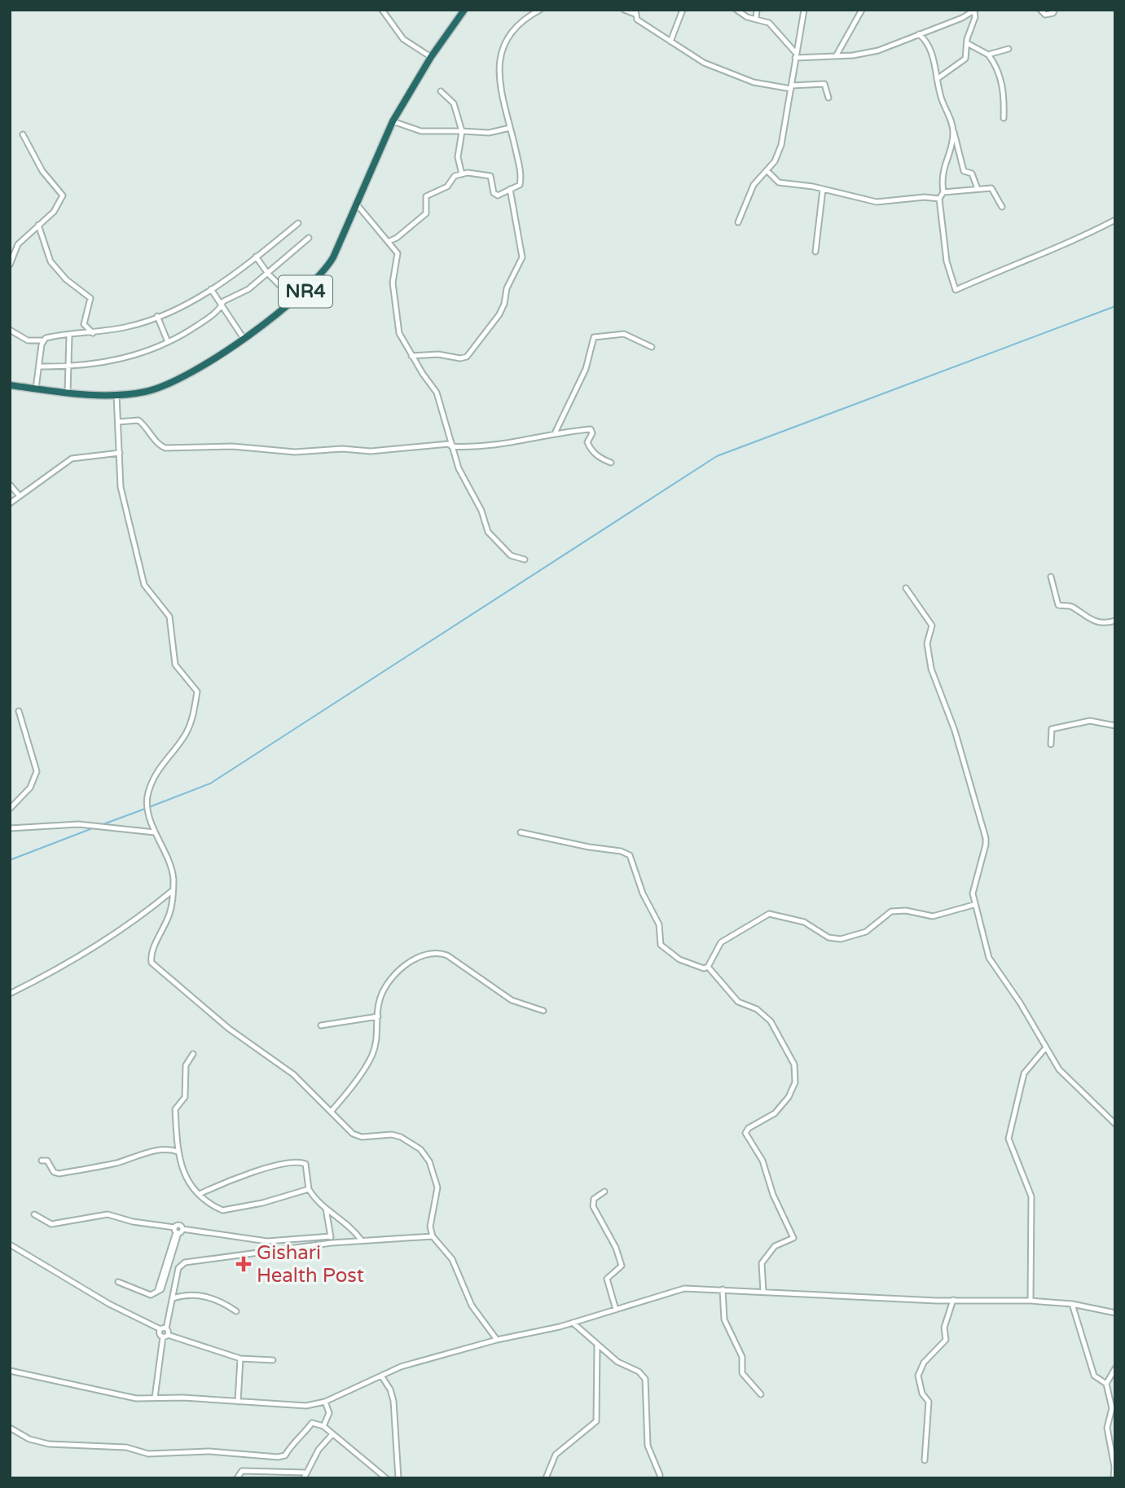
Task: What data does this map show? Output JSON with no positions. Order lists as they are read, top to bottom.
{
  "streets": {
    "highway": ["NR4"]
  },
  "places": {
    "health": ["Gishari Health Post"]
  }
}
